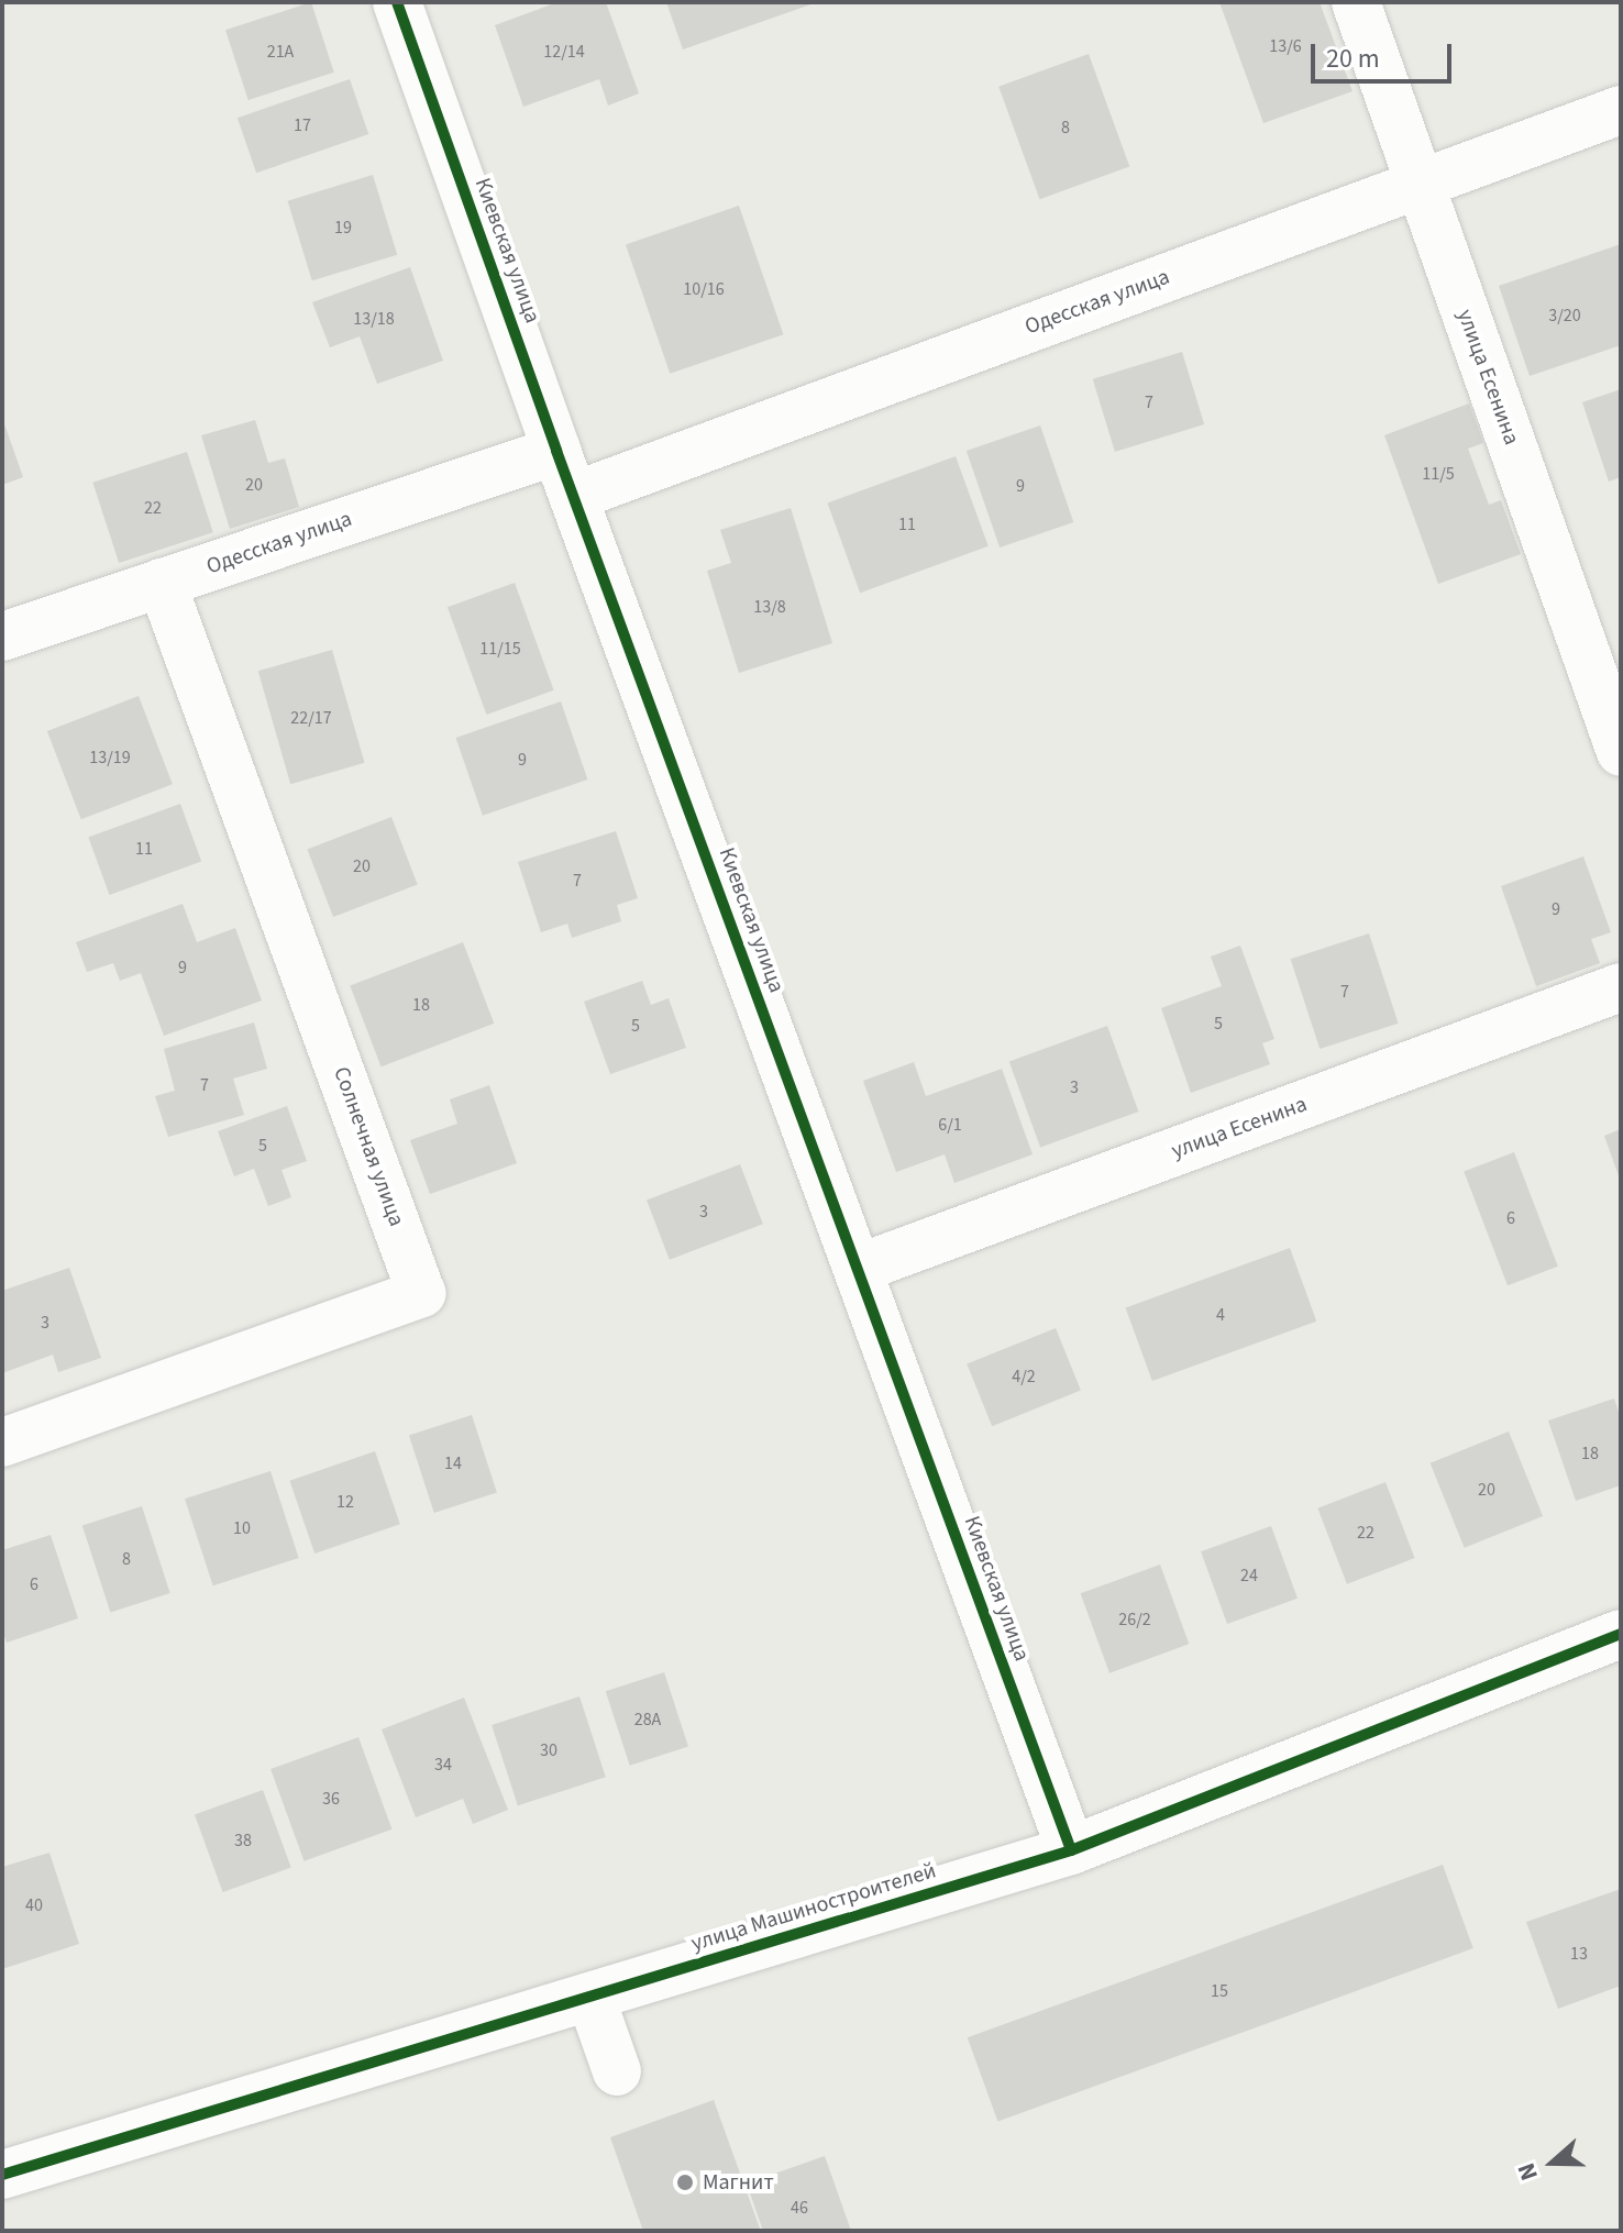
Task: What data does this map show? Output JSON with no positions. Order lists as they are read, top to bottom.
{
  "streets": {
    "street": [
      "Киевская улица",
      "Одесская улица",
      "улица Есенина",
      "Солнечная улица",
      "улица Машиностроителей"
    ]
  },
  "crossings": [
    ["Киевская улица", "Одесская улица"],
    ["Киевская улица", "улица Есенина"],
    ["Киевская улица", "улица Машиностроителей"],
    ["Одесская улица", "улица Есенина"],
    ["Одесская улица", "Солнечная улица"]
  ],
  "places": ["Магнит"],
  "house_numbers": [
    "13/6",
    "21А",
    "12/14",
    "17",
    "8",
    "19",
    "10/16",
    "3/20",
    "13/18",
    "7",
    "11/5",
    "20",
    "9",
    "22",
    "11",
    "13/8",
    "11/15",
    "22/17",
    "13/19",
    "9",
    "11",
    "20",
    "7",
    "9",
    "9",
    "7",
    "18",
    "5",
    "5",
    "7",
    "3",
    "6/1",
    "5",
    "3",
    "6",
    "4",
    "3",
    "4/2",
    "18",
    "14",
    "20",
    "12",
    "10",
    "22",
    "8",
    "24",
    "6",
    "26/2",
    "28А",
    "30",
    "34",
    "36",
    "38",
    "40",
    "13",
    "15",
    "46"
  ],
  "scale_bar": "20 m",
  "north": "left"
}
